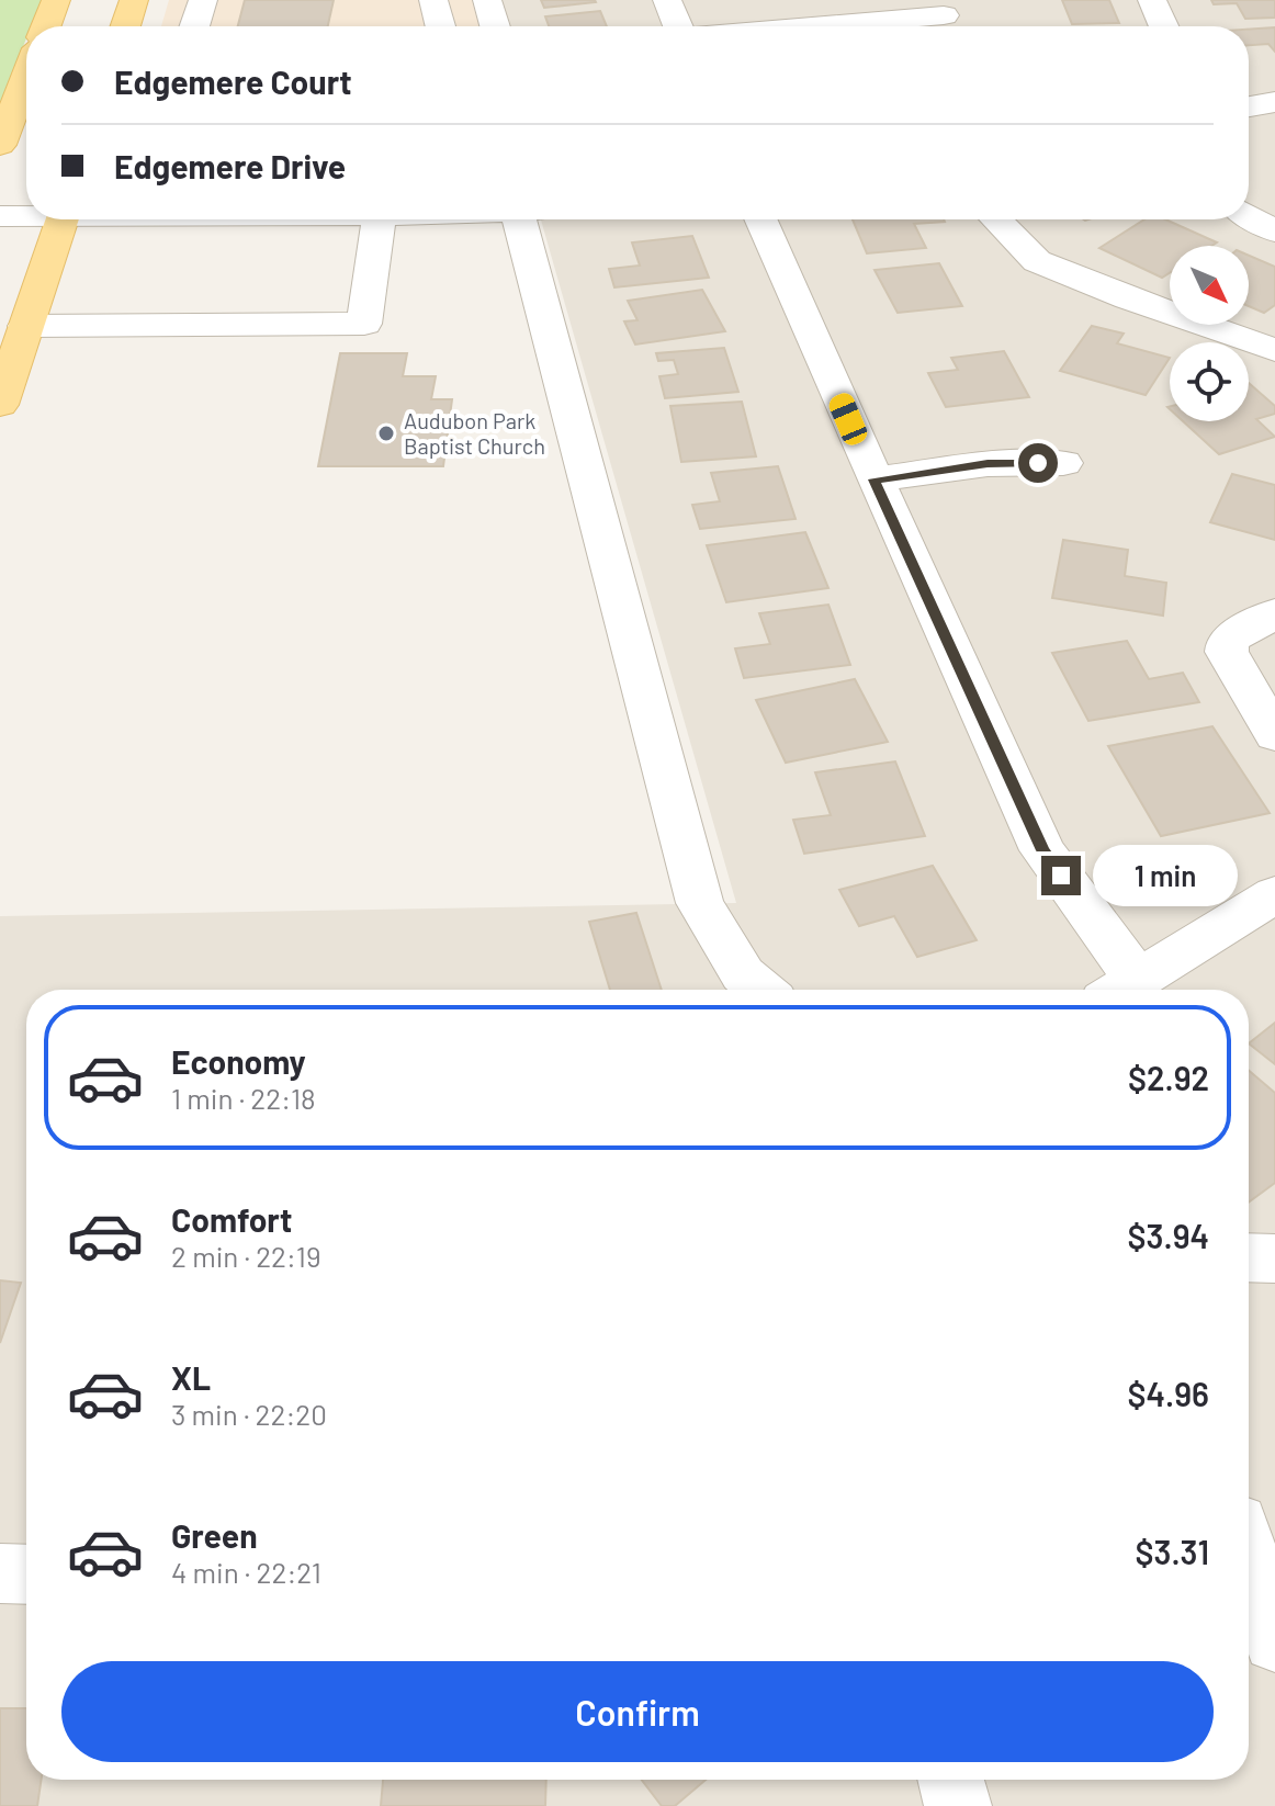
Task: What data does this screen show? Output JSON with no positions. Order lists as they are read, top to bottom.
{
  "places": ["Audubon Park Baptist Church"],
  "north": "bottom right",
  "page": {
    "banner": ["Edgemere Court", "Edgemere Drive"],
    "bubble": "1 min",
    "list": [
      {
        "name": "Economy",
        "note": "1 min · 22:18",
        "value": "$2.92"
      },
      {
        "name": "Comfort",
        "note": "2 min · 22:19",
        "value": "$3.94"
      },
      {
        "name": "XL",
        "note": "3 min · 22:20",
        "value": "$4.96"
      },
      {
        "name": "Green",
        "note": "4 min · 22:21",
        "value": "$3.31"
      }
    ],
    "buttons": "Confirm"
  }
}
